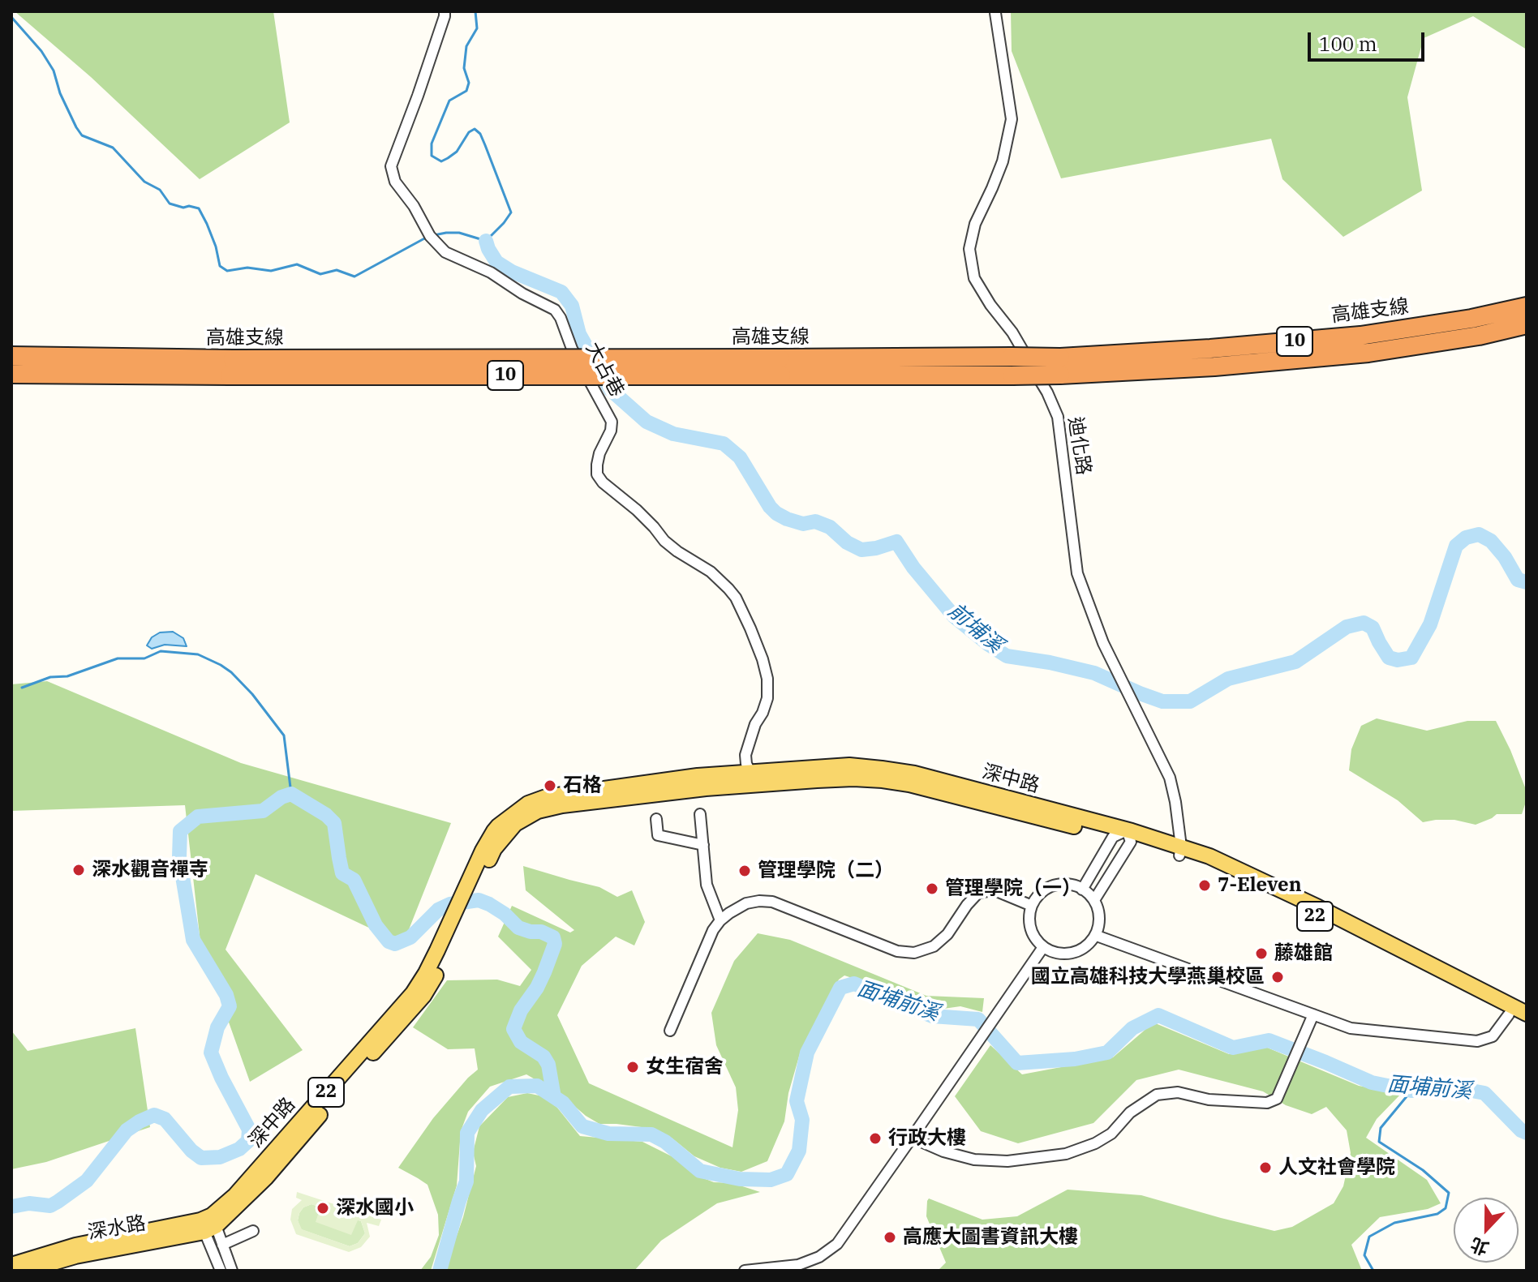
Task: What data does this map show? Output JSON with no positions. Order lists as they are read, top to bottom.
{
  "streets": {
    "highway": ["高雄支線", "10"],
    "main road": ["深中路", "22", "深水路"],
    "street": ["大占巷", "迪化路"]
  },
  "crossings": [
    ["大占巷", "深中路"],
    ["迪化路", "深中路"],
    ["深中路", "22"],
    ["深中路", "深水路"]
  ],
  "water": ["前埔溪", "面埔前溪"],
  "places": [
    "石格",
    "深水觀音禪寺",
    "管理學院（二）",
    "7-Eleven",
    "管理學院（一）",
    "藤雄館",
    "國立高雄科技大學燕巢校區",
    "女生宿舍",
    "行政大樓",
    "人文社會學院",
    "深水國小",
    "高應大圖書資訊大樓"
  ],
  "scale_bar": "100 m",
  "north": "bottom"
}
